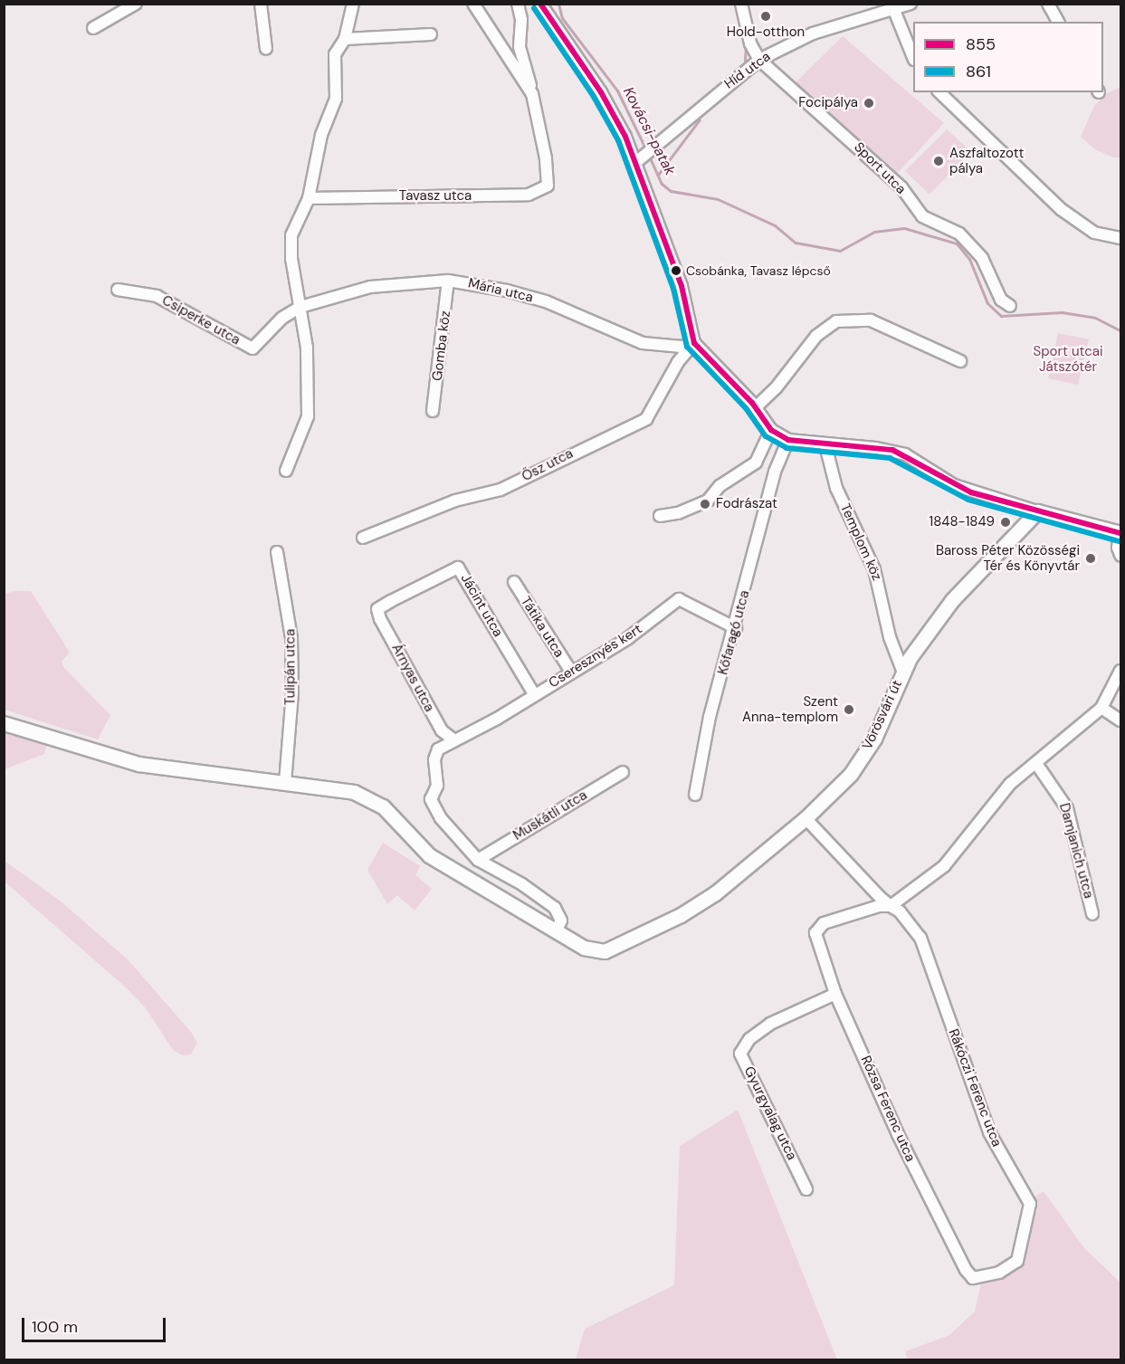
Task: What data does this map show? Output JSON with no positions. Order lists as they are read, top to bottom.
{
  "streets": {
    "main road": ["Vörösvári út"],
    "street": [
      "Híd utca",
      "Sport utca",
      "Tavasz utca",
      "Mária utca",
      "Csiperke utca",
      "Gomba köz",
      "Ősz utca",
      "Templom köz",
      "Jácint utca",
      "Tátika utca",
      "Kőfaragó utca",
      "Cseresznyés kert",
      "Tulipán utca",
      "Árnyas utca",
      "Muskátli utca",
      "Damjanich utca",
      "Rákóczi Ferenc utca",
      "Rózsa Ferenc utca",
      "Gyurgyalag utca"
    ]
  },
  "crossings": [
    ["Híd utca", "Sport utca"],
    ["Mária utca", "Csiperke utca"],
    ["Mária utca", "Gomba köz"],
    ["Mária utca", "Ősz utca"],
    ["Templom köz", "Vörösvári út"],
    ["Jácint utca", "Cseresznyés kert"],
    ["Jácint utca", "Árnyas utca"],
    ["Tátika utca", "Cseresznyés kert"],
    ["Kőfaragó utca", "Cseresznyés kert"],
    ["Cseresznyés kert", "Árnyas utca"],
    ["Cseresznyés kert", "Muskátli utca"],
    ["Tulipán utca", "Vörösvári út"],
    ["Vörösvári út", "Rákóczi Ferenc utca"],
    ["Rákóczi Ferenc utca", "Rózsa Ferenc utca"],
    ["Rózsa Ferenc utca", "Gyurgyalag utca"]
  ],
  "water": ["Kovácsi-patak"],
  "parks": ["Sport utcai Játszótér"],
  "places": [
    "Hold-otthon",
    "Focipálya",
    "Aszfaltozott pálya",
    "Csobánka, Tavasz lépcső",
    "Fodrászat",
    "1848-1849",
    "Baross Péter Közösségi Tér és Könyvtár",
    "Szent Anna-templom"
  ],
  "lines": ["transit line 855", "transit line 861"],
  "legend": ["855", "861"],
  "scale_bar": "100 m"
}
